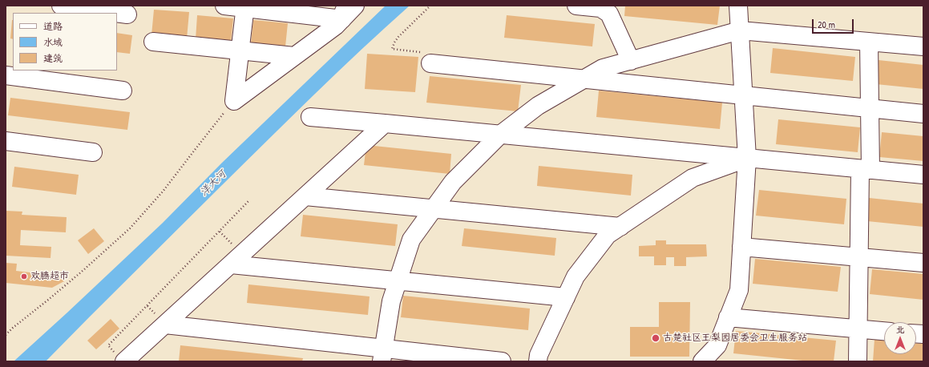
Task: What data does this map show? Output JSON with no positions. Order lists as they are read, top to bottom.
{
  "water": ["洋大河"],
  "places": ["欢腾超市", "古楚社区王梨园居委会卫生服务站"],
  "legend": ["道路", "水域", "建筑"],
  "scale_bar": "20 m",
  "north": "top"
}
